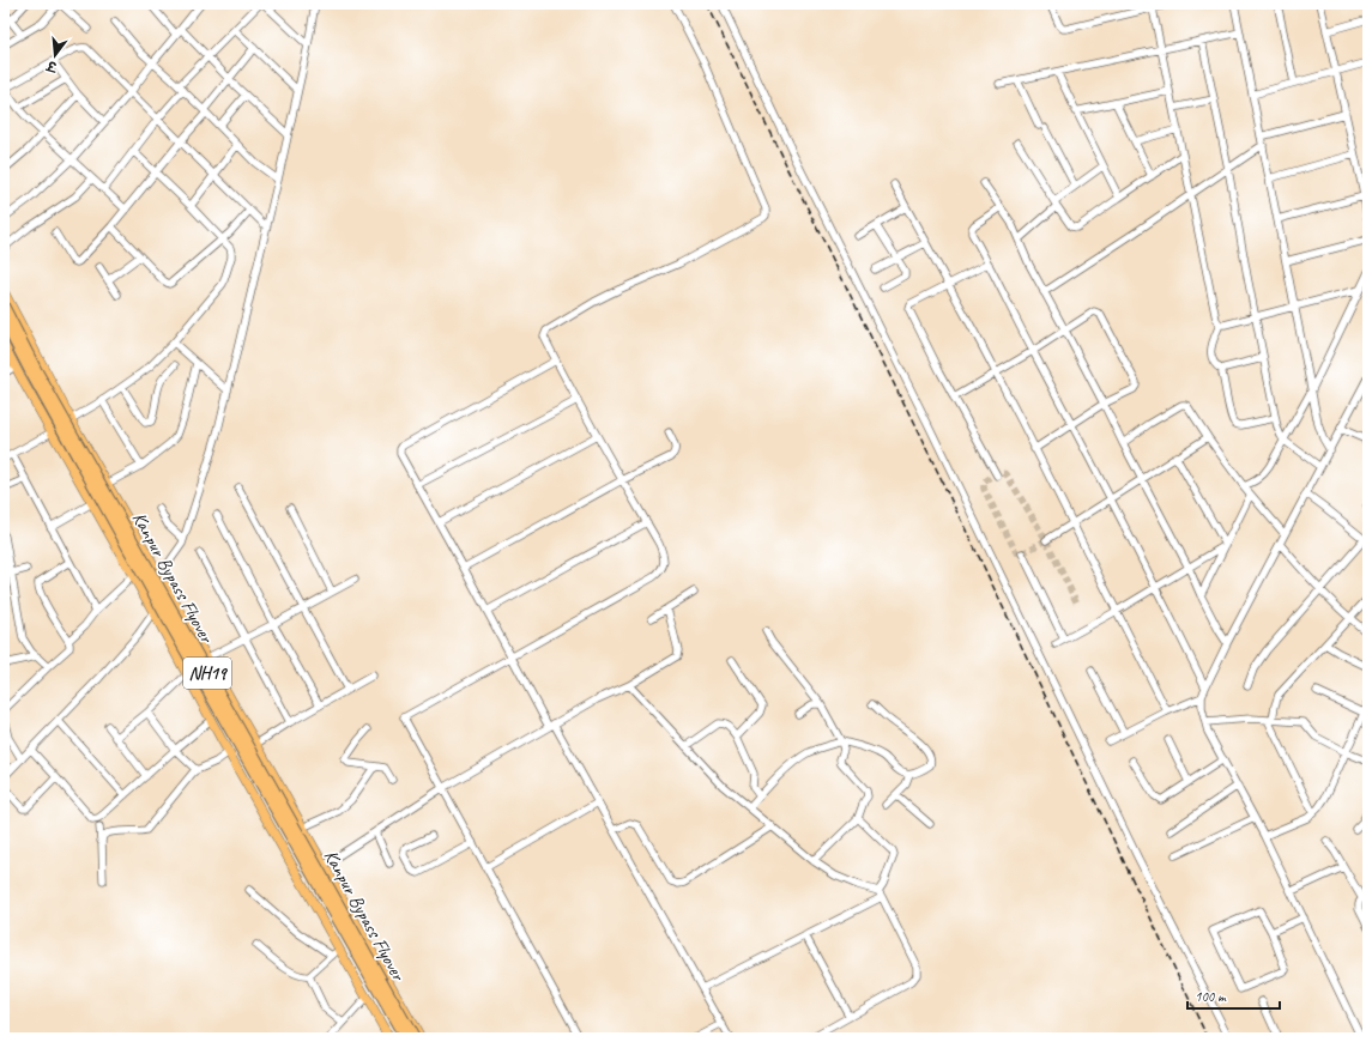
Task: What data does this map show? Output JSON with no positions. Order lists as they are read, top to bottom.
{
  "streets": {
    "highway": ["Kanpur Bypass Flyover", "NH19"]
  },
  "scale_bar": "100 m",
  "north": "bottom"
}
